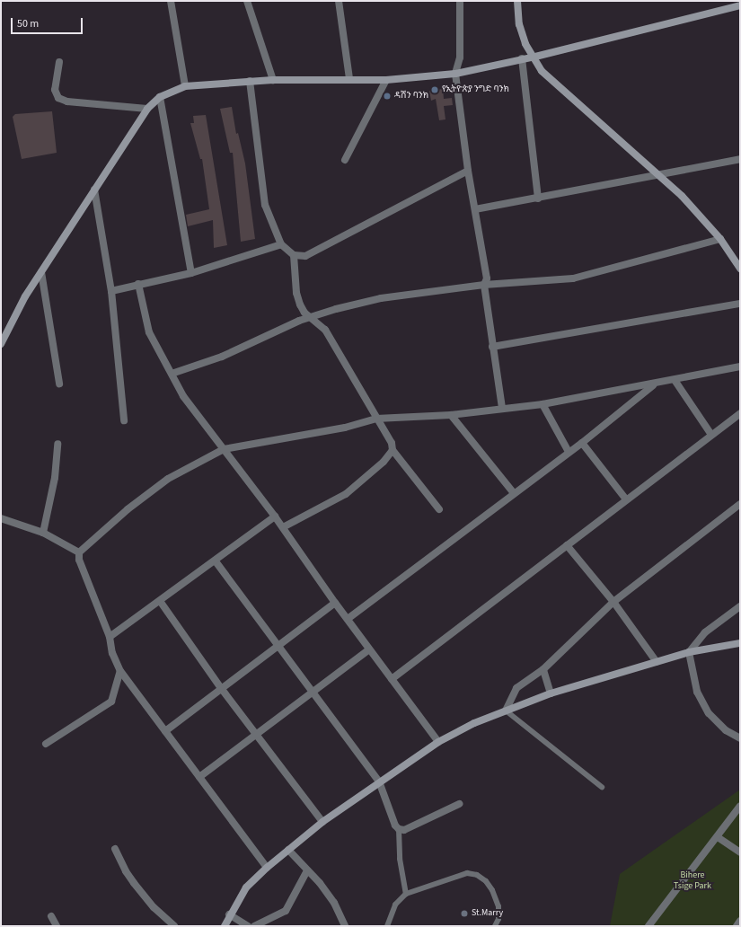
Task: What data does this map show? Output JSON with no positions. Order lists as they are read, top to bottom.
{
  "parks": ["Bihere Tsige Park"],
  "places": ["የኢትዮጵያ ንግድ ባንክ", "ዳሽን ባንክ", "St.Marry"],
  "scale_bar": "50 m"
}
